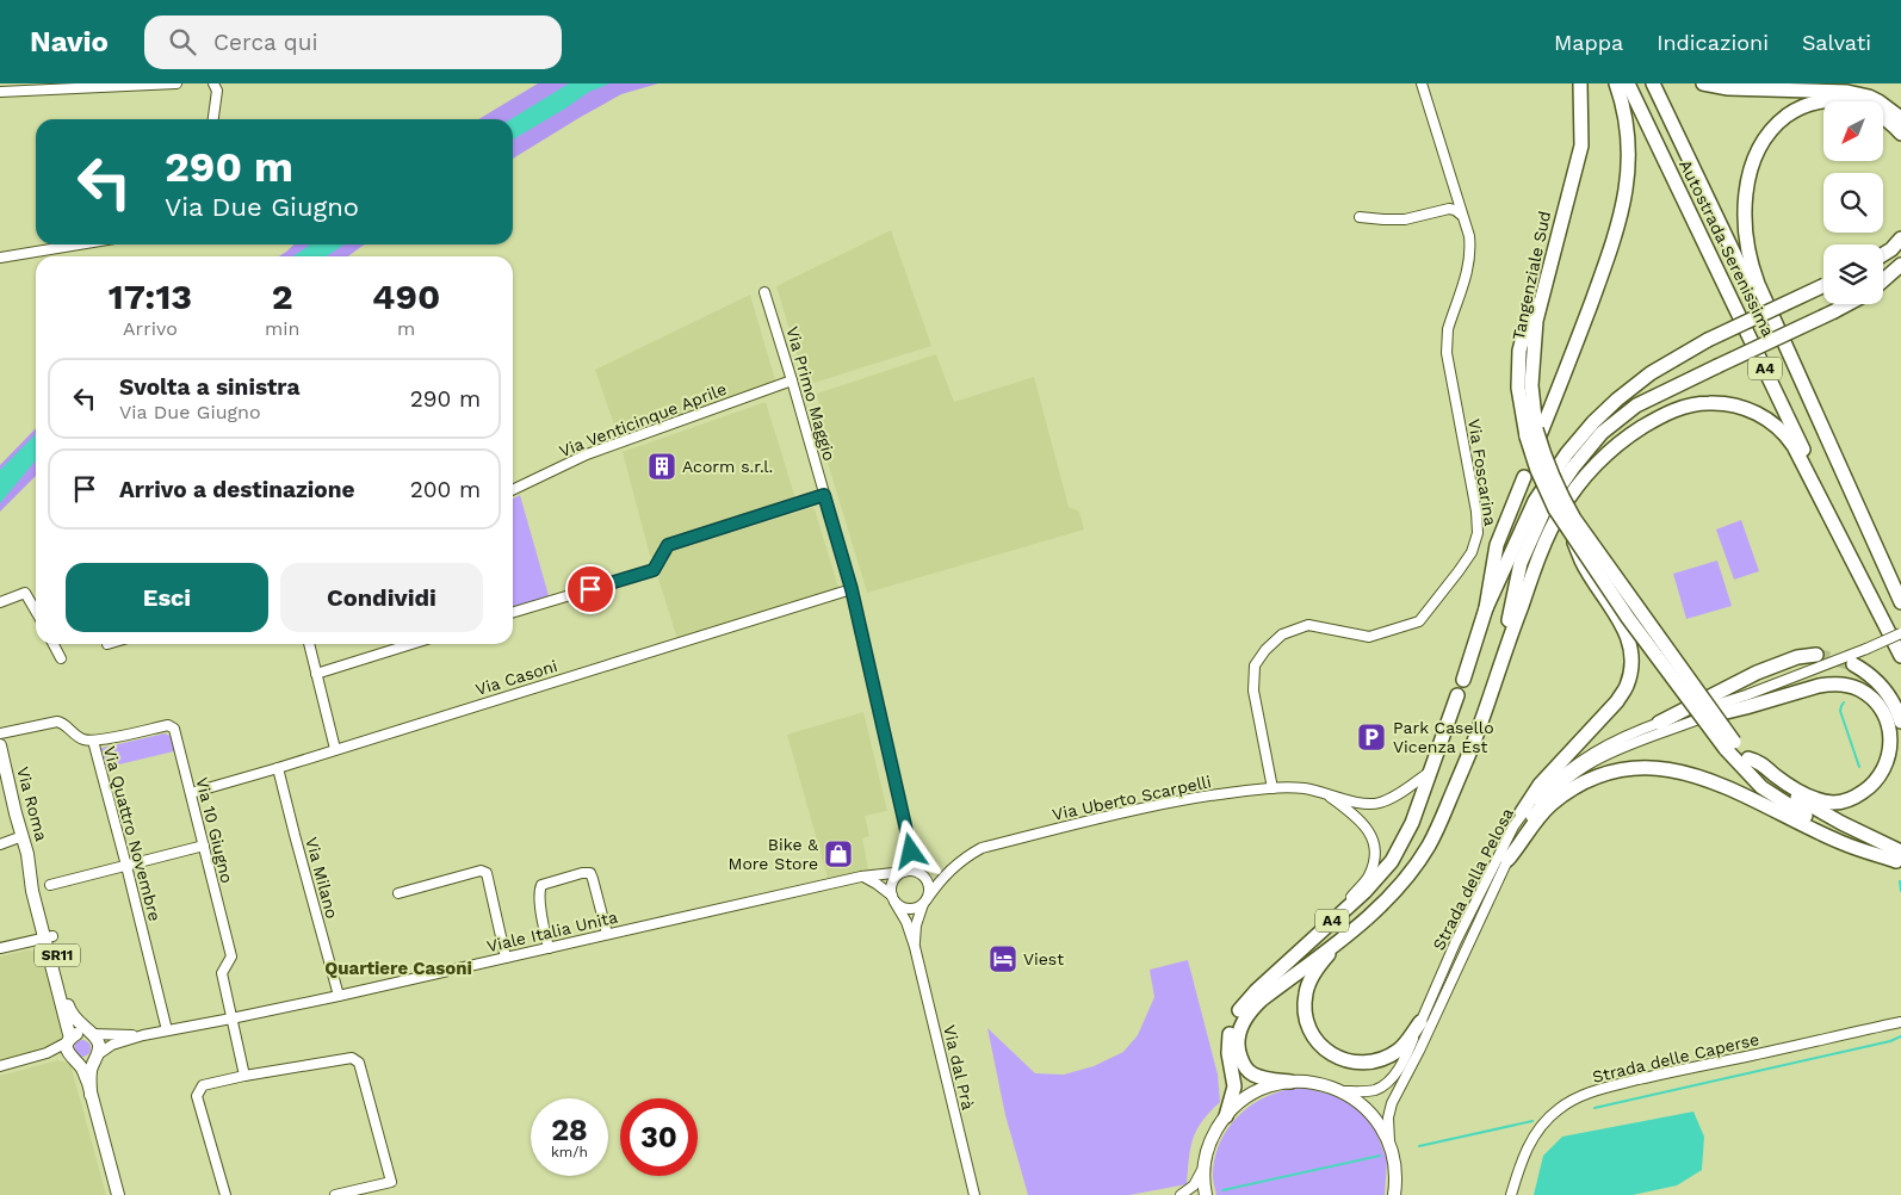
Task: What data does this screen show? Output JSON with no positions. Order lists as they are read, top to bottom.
{
  "streets": {
    "highway": ["Autostrada Serenissima", "Tangenziale Sud", "A4"],
    "main road": ["Via Roma", "SR11"],
    "street": [
      "Via Primo Maggio",
      "Via Venticinque Aprile",
      "Via Foscarina",
      "Via Casoni",
      "Via Uberto Scarpelli",
      "Via 10 Giugno",
      "Via Quattro Novembre",
      "Via Milano",
      "Strada della Pelosa",
      "Viale Italia Unita",
      "Strada delle Caperse",
      "Via dal Prà"
    ]
  },
  "crossings": [
    ["A4", "Via Uberto Scarpelli"],
    ["Via Primo Maggio", "Via Venticinque Aprile"],
    ["Via Primo Maggio", "Via Casoni"],
    ["Via Primo Maggio", "Via Uberto Scarpelli"],
    ["Via Primo Maggio", "Viale Italia Unita"],
    ["Via Primo Maggio", "Via dal Prà"],
    ["Via Foscarina", "Via Uberto Scarpelli"],
    ["Via Casoni", "Via 10 Giugno"],
    ["Via Casoni", "Via Milano"],
    ["Via Uberto Scarpelli", "Viale Italia Unita"],
    ["Via Uberto Scarpelli", "Via dal Prà"],
    ["Via Roma", "Viale Italia Unita"],
    ["Via 10 Giugno", "Via Quattro Novembre"],
    ["Via 10 Giugno", "Viale Italia Unita"],
    ["Via Quattro Novembre", "Viale Italia Unita"],
    ["Via Milano", "Viale Italia Unita"],
    ["Viale Italia Unita", "Via dal Prà"]
  ],
  "districts": ["Quartiere Casoni"],
  "places": {
    "building": ["Acorm s.r.l."],
    "parking": ["Park Casello Vicenza Est"],
    "shop": ["Bike & More Store"],
    "hotel": ["Viest"]
  },
  "north": "bottom left",
  "page": {
    "header": "Navio",
    "search": "Cerca qui",
    "nav": ["Mappa", "Indicazioni", "Salvati"],
    "turn": ["290 m", "Via Due Giugno"],
    "eta": [
      "17:13",
      "Arrivo",
      "2",
      "min",
      "490",
      "m"
    ],
    "list": [
      {
        "name": "Svolta a sinistra",
        "note": "Via Due Giugno",
        "value": "290 m"
      },
      {
        "name": "Arrivo a destinazione",
        "value": "200 m"
      }
    ],
    "buttons": ["Esci", "Condividi"],
    "speed": "28 km/h",
    "limit": "30"
  }
}
